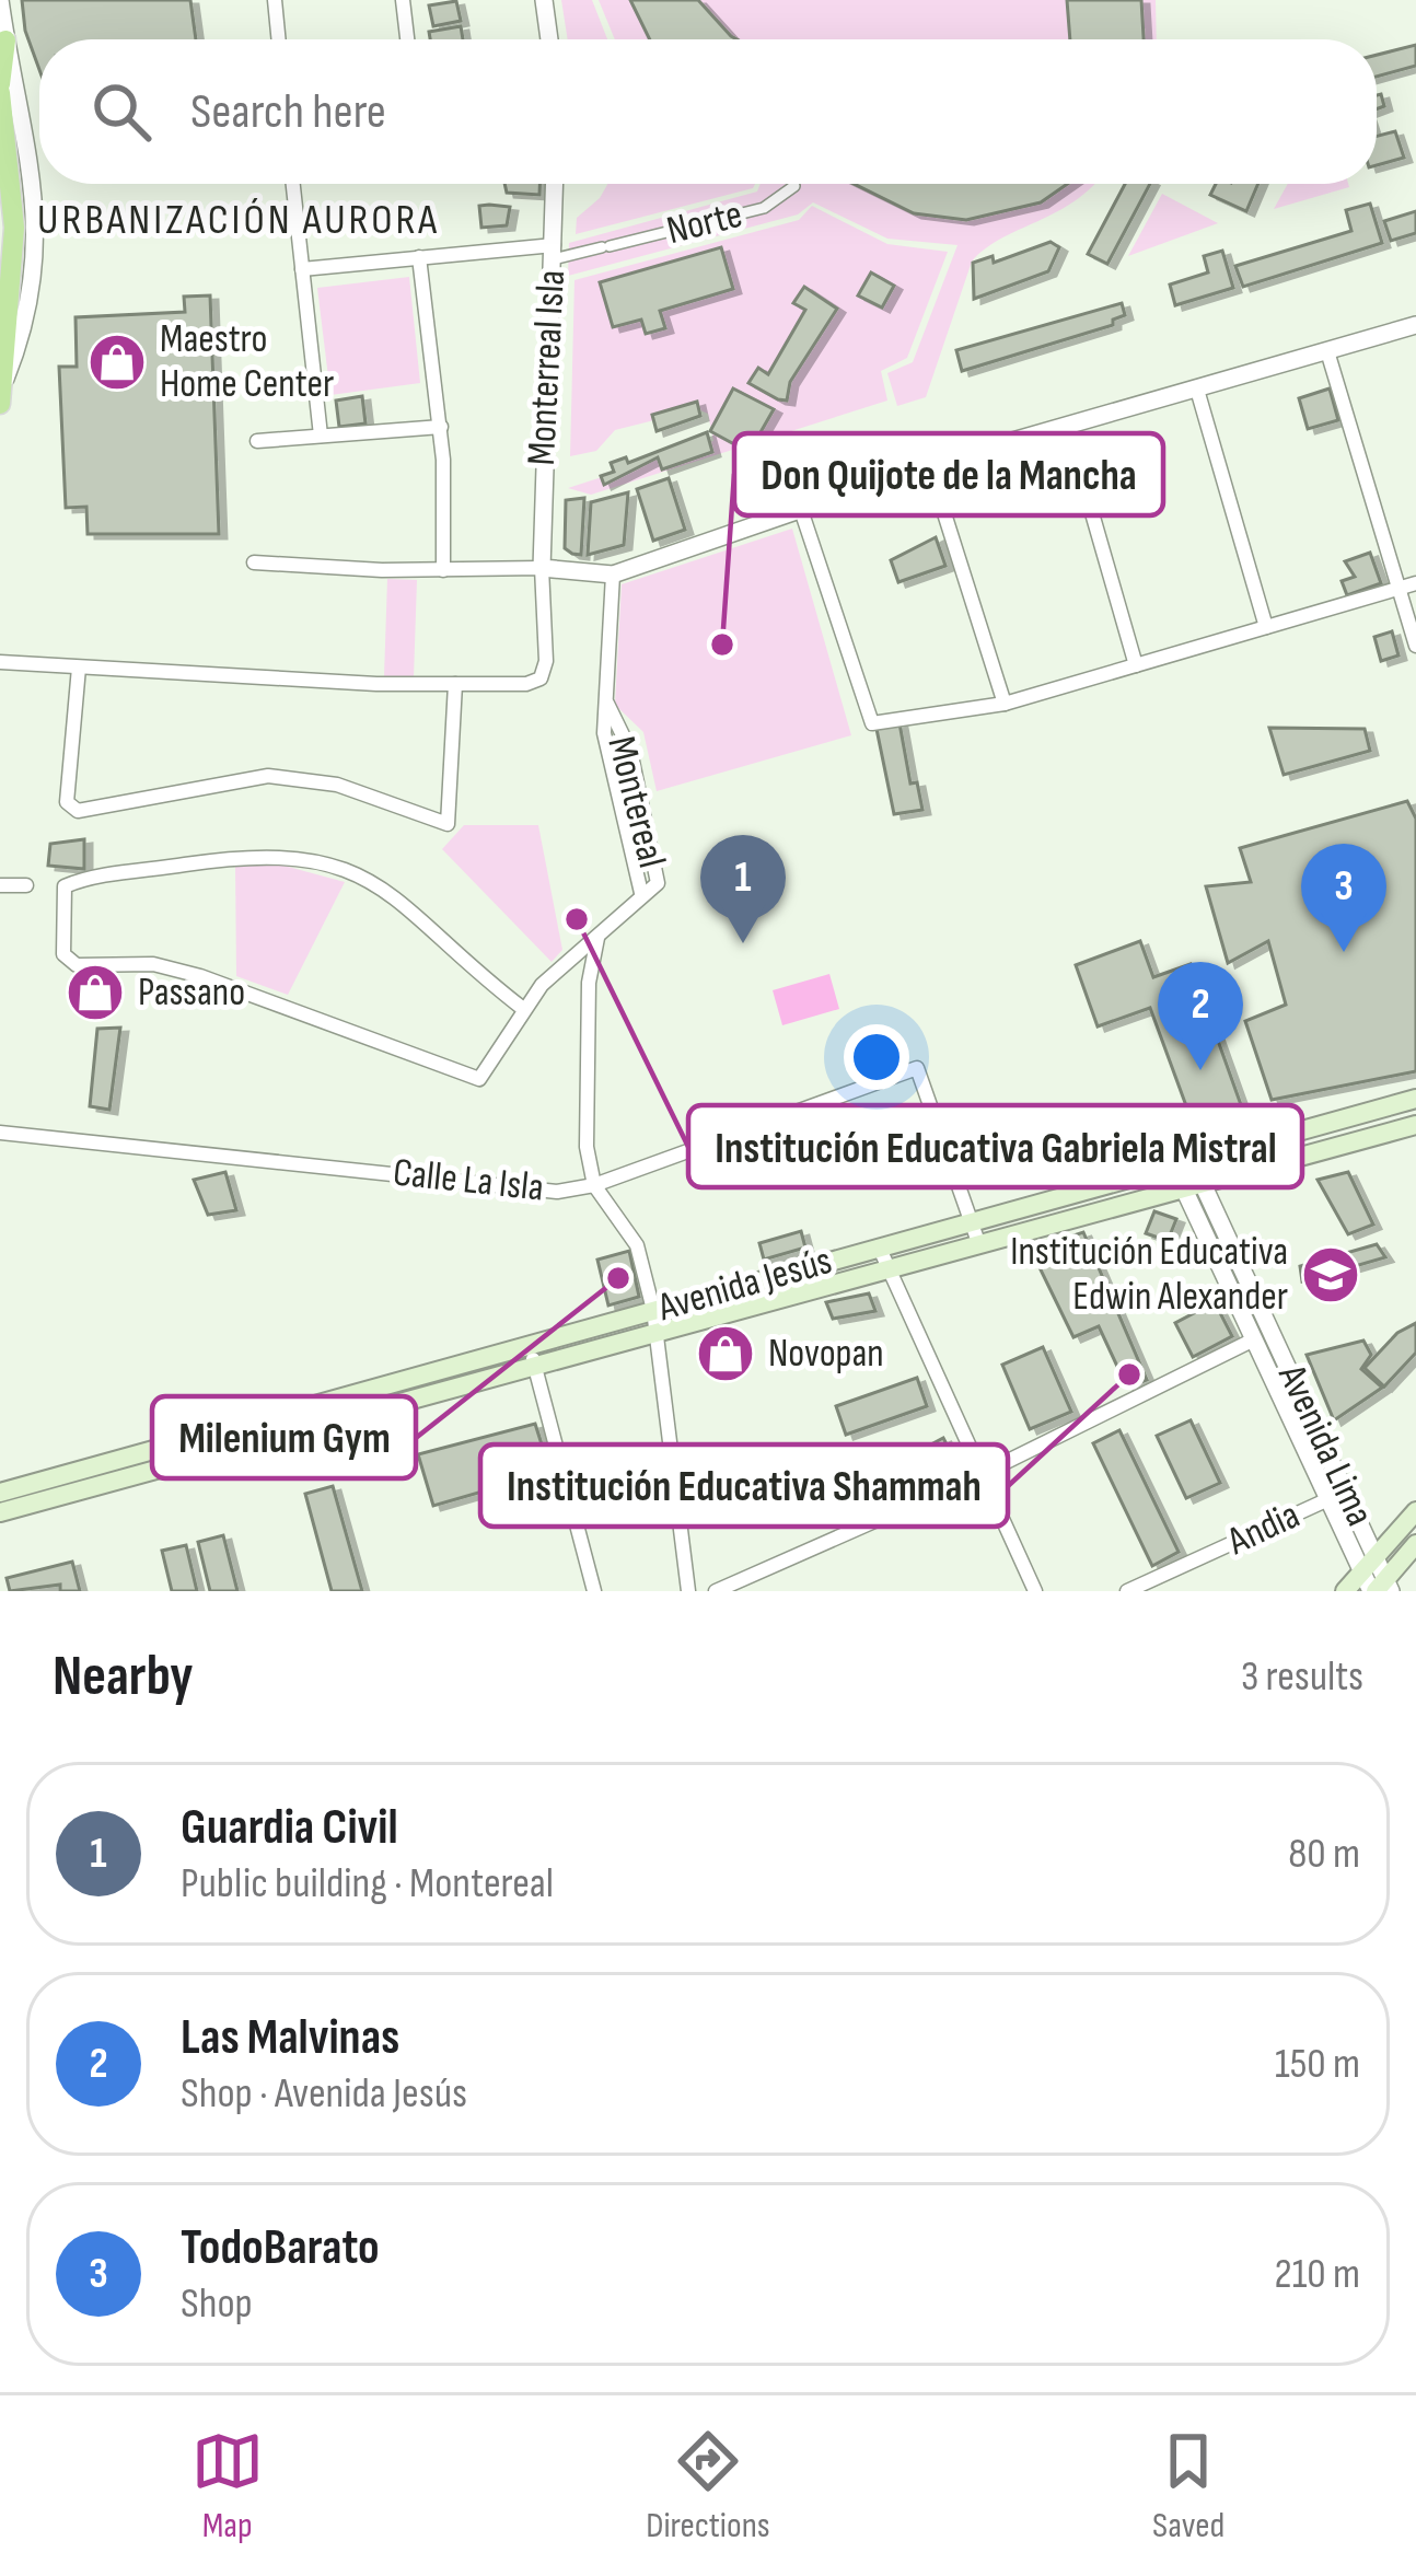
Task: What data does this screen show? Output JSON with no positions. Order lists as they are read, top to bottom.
{
  "streets": {
    "main road": ["Avenida Jesús"],
    "street": [
      "Norte",
      "Monterreal Isla",
      "Montereal",
      "Calle La Isla",
      "Avenida Lima",
      "Andia"
    ]
  },
  "crossings": [
    ["Norte", "Monterreal Isla"],
    ["Calle La Isla", "Avenida Jesús"],
    ["Avenida Jesús", "Avenida Lima"],
    ["Avenida Lima", "Andia"]
  ],
  "districts": ["URBANIZACIÓN AURORA"],
  "places": {
    "shop": ["Maestro Home Center", "Passano", "Novopan"],
    "other": [
      "Don Quijote de la Mancha",
      "Institución Educativa Gabriela Mistral",
      "Milenium Gym",
      "Institución Educativa Shammah"
    ],
    "school or university": ["Institución Educativa Edwin Alexander"]
  },
  "page": {
    "search": "Search here",
    "pins": ["1", "3", "2"],
    "heading": ["Nearby", "3 results"],
    "list": [
      {
        "mark": "1",
        "name": "Guardia Civil",
        "note": "Public building · Montereal",
        "value": "80 m"
      },
      {
        "mark": "2",
        "name": "Las Malvinas",
        "note": "Shop · Avenida Jesús",
        "value": "150 m"
      },
      {
        "mark": "3",
        "name": "TodoBarato",
        "note": "Shop",
        "value": "210 m"
      }
    ],
    "nav": ["Map", "Directions", "Saved"]
  }
}
